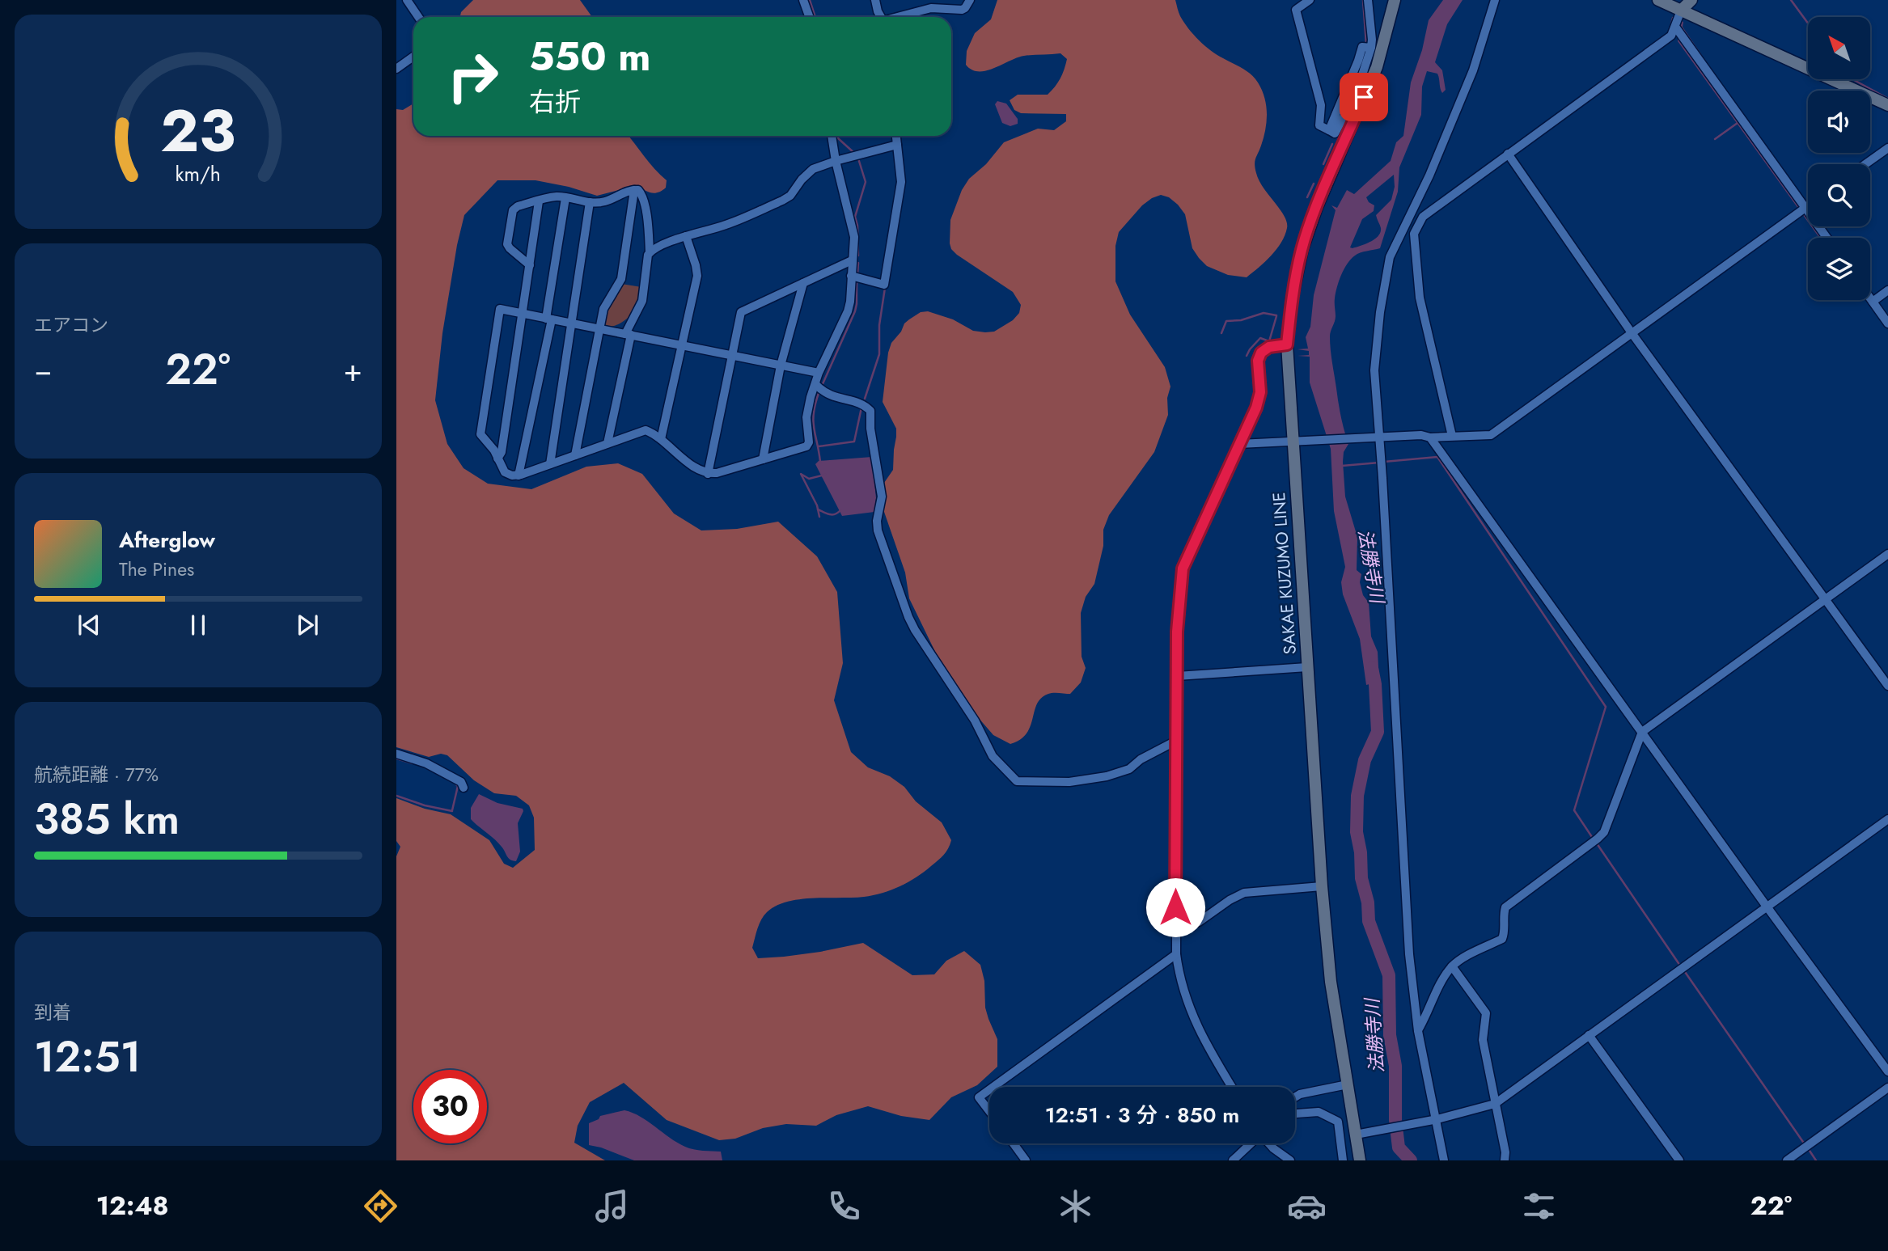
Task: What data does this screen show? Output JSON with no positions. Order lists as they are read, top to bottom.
{
  "streets": {
    "main road": ["SAKAE KUZUMO LINE"]
  },
  "water": ["法勝寺川"],
  "north": "top left",
  "page": {
    "turn": ["550 m", "右折"],
    "tile": [
      "エアコン",
      ["航続距離 · 77%", "385 km"],
      ["到着", "12:51"]
    ],
    "heat": ["−", "22°", "+"],
    "song": ["Afterglow", "The Pines"],
    "limit": "30",
    "trip": "12:51 · 3 分 · 850 m",
    "tabs": ["12:48", "22°"],
    "gauge": ["23", "km/h"]
  }
}
